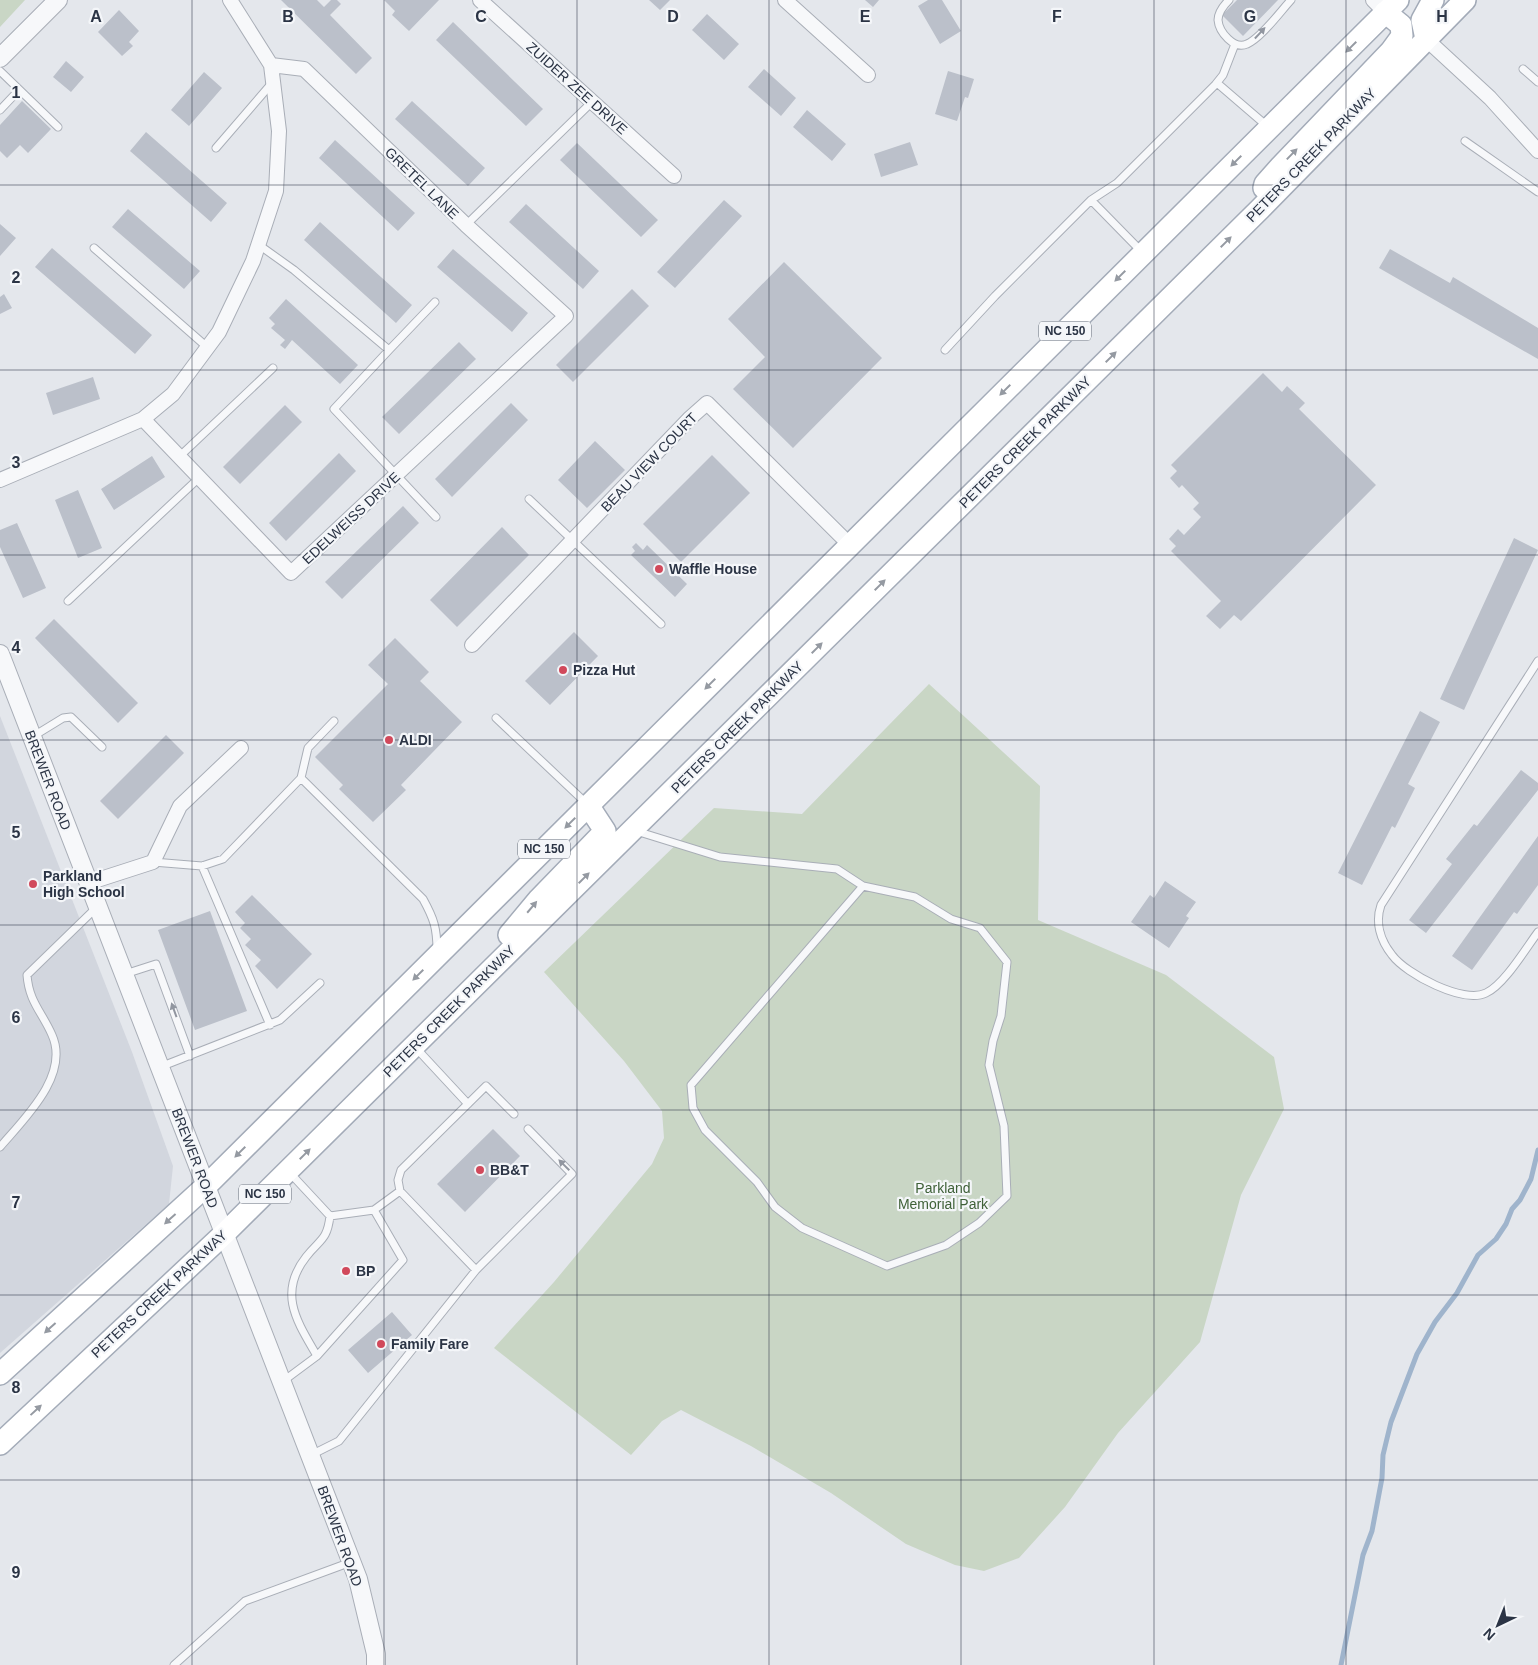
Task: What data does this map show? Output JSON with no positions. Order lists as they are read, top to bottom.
{
  "streets": {
    "main road": ["PETERS CREEK PARKWAY", "NC 150"],
    "street": [
      "ZUIDER ZEE DRIVE",
      "GRETEL LANE",
      "BEAU VIEW COURT",
      "EDELWEISS DRIVE",
      "BREWER ROAD"
    ]
  },
  "crossings": [
    ["PETERS CREEK PARKWAY", "BREWER ROAD"],
    ["GRETEL LANE", "EDELWEISS DRIVE"],
    ["NC 150", "BEAU VIEW COURT"],
    ["NC 150", "BREWER ROAD"]
  ],
  "parks": ["Parkland Memorial Park"],
  "places": [
    "Waffle House",
    "Pizza Hut",
    "ALDI",
    "Parkland High School",
    "BB&T",
    "BP",
    "Family Fare"
  ],
  "north": "bottom left",
  "grid": {
    "columns": [
      "A",
      "B",
      "C",
      "D",
      "E",
      "F",
      "G",
      "H"
    ],
    "rows": [
      "1",
      "2",
      "3",
      "4",
      "5",
      "6",
      "7",
      "8",
      "9"
    ]
  }
}
